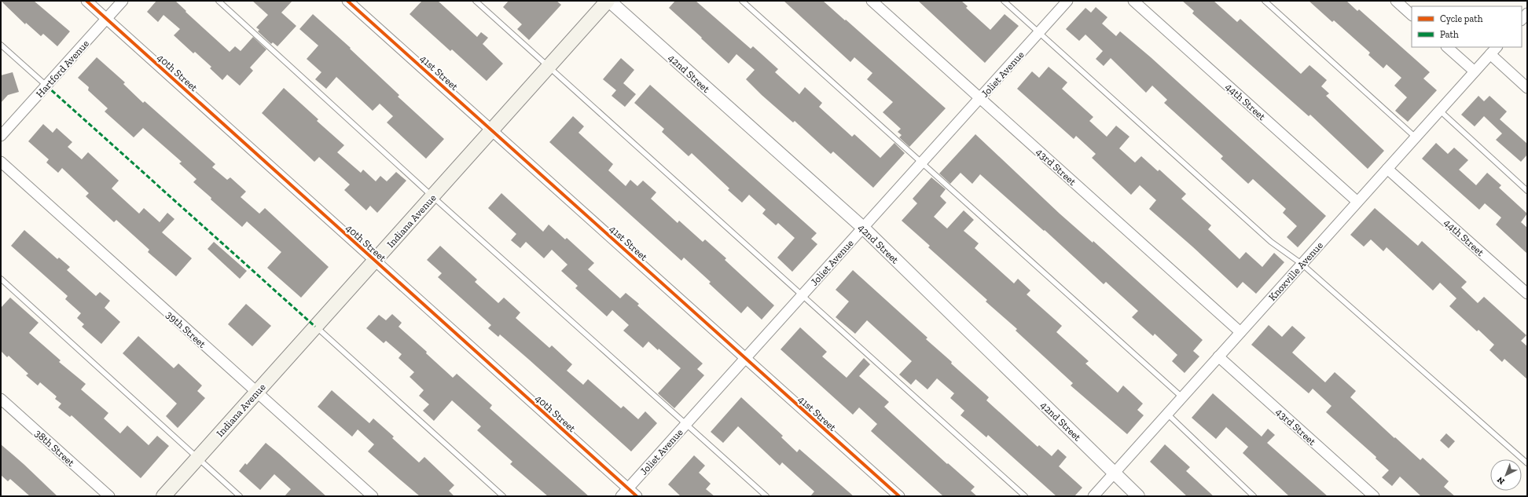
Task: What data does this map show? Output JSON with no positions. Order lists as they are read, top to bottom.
{
  "streets": {
    "main road": ["Indiana Avenue"],
    "street": [
      "Hartford Avenue",
      "40th Street",
      "41st Street",
      "42nd Street",
      "Joliet Avenue",
      "44th Street",
      "43rd Street",
      "Knoxville Avenue",
      "39th Street",
      "38th Street"
    ]
  },
  "crossings": [
    ["Hartford Avenue", "40th Street"],
    ["40th Street", "Joliet Avenue"],
    ["40th Street", "Indiana Avenue"],
    ["41st Street", "Joliet Avenue"],
    ["41st Street", "Indiana Avenue"],
    ["42nd Street", "Joliet Avenue"],
    ["42nd Street", "Indiana Avenue"],
    ["42nd Street", "Knoxville Avenue"],
    ["Joliet Avenue", "43rd Street"],
    ["44th Street", "Knoxville Avenue"],
    ["43rd Street", "Knoxville Avenue"],
    ["Indiana Avenue", "39th Street"]
  ],
  "legend": ["Cycle path", "Path"],
  "north": "bottom left"
}
